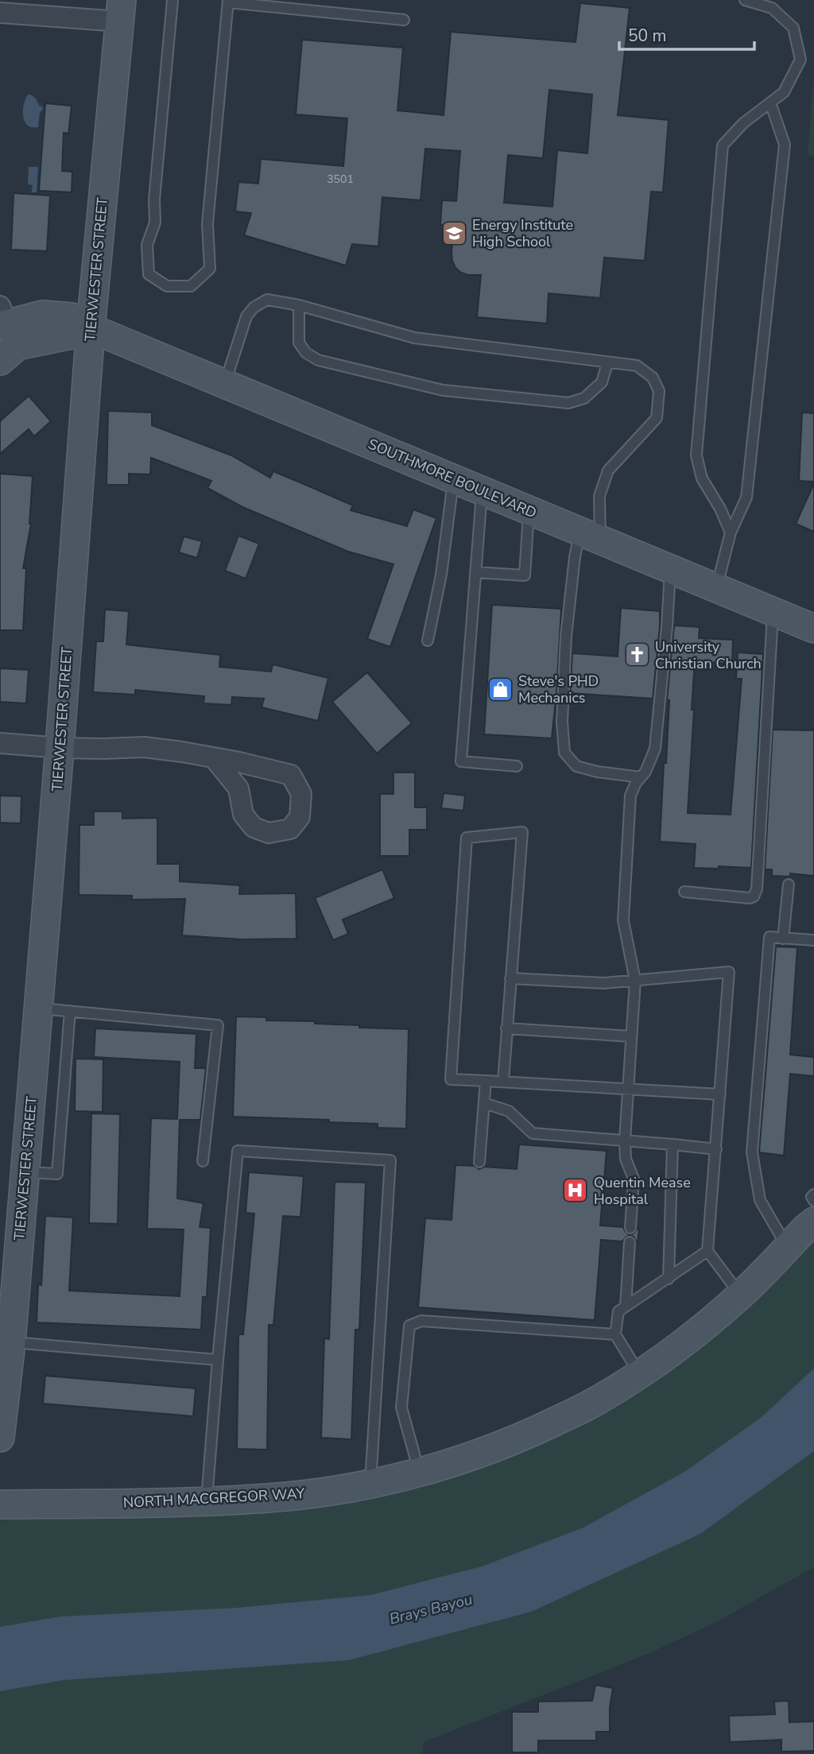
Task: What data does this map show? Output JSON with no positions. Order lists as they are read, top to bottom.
{
  "streets": {
    "street": ["TIERWESTER STREET", "SOUTHMORE BOULEVARD", "NORTH MACGREGOR WAY"]
  },
  "crossings": [
    ["TIERWESTER STREET", "SOUTHMORE BOULEVARD"]
  ],
  "water": ["Brays Bayou"],
  "places": {
    "school or university": ["Energy Institute High School"],
    "church": ["University Christian Church"],
    "shop": ["Steve's PHD Mechanics"],
    "hospital": ["Quentin Mease Hospital"]
  },
  "house_numbers": ["3501"],
  "scale_bar": "50 m"
}
